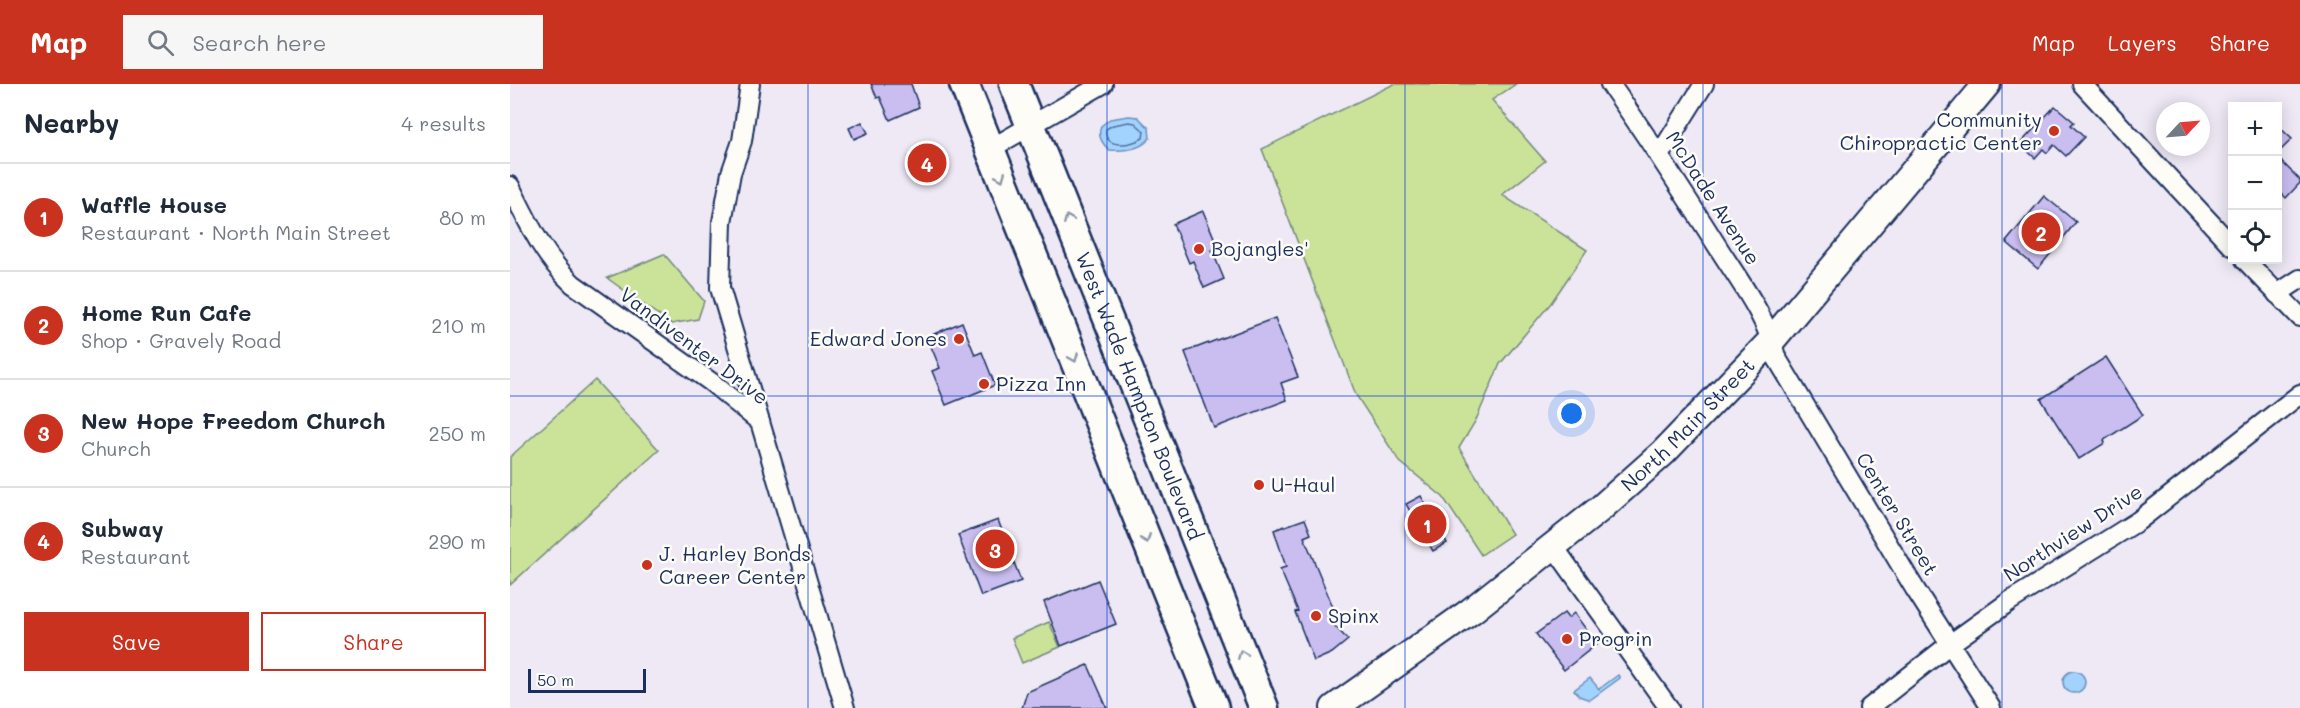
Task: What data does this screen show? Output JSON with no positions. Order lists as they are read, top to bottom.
{
  "streets": {
    "main road": ["West Wade Hampton Boulevard", "North Main Street"],
    "street": [
      "McDade Avenue",
      "Vandiventer Drive",
      "Center Street",
      "Northview Drive"
    ]
  },
  "crossings": [
    ["McDade Avenue", "North Main Street"],
    ["McDade Avenue", "Center Street"],
    ["North Main Street", "Center Street"],
    ["Center Street", "Northview Drive"]
  ],
  "places": [
    "Community Chiropractic Center",
    "Bojangles'",
    "Edward Jones",
    "Pizza Inn",
    "U-Haul",
    "J. Harley Bonds Career Center",
    "Spinx",
    "Progrin"
  ],
  "scale_bar": "50 m",
  "north": "top right",
  "page": {
    "header": "Map",
    "search": "Search here",
    "nav": ["Map", "Layers", "Share"],
    "heading": ["Nearby", "4 results"],
    "map_buttons": ["+", "−"],
    "pins": [
      "4",
      "2",
      "1",
      "3"
    ],
    "list": [
      {
        "mark": "1",
        "name": "Waffle House",
        "note": "Restaurant · North Main Street",
        "value": "80 m"
      },
      {
        "mark": "2",
        "name": "Home Run Cafe",
        "note": "Shop · Gravely Road",
        "value": "210 m"
      },
      {
        "mark": "3",
        "name": "New Hope Freedom Church",
        "note": "Church",
        "value": "250 m"
      },
      {
        "mark": "4",
        "name": "Subway",
        "note": "Restaurant",
        "value": "290 m"
      }
    ],
    "buttons": ["Save", "Share"],
    "scale": "50 m"
  }
}
